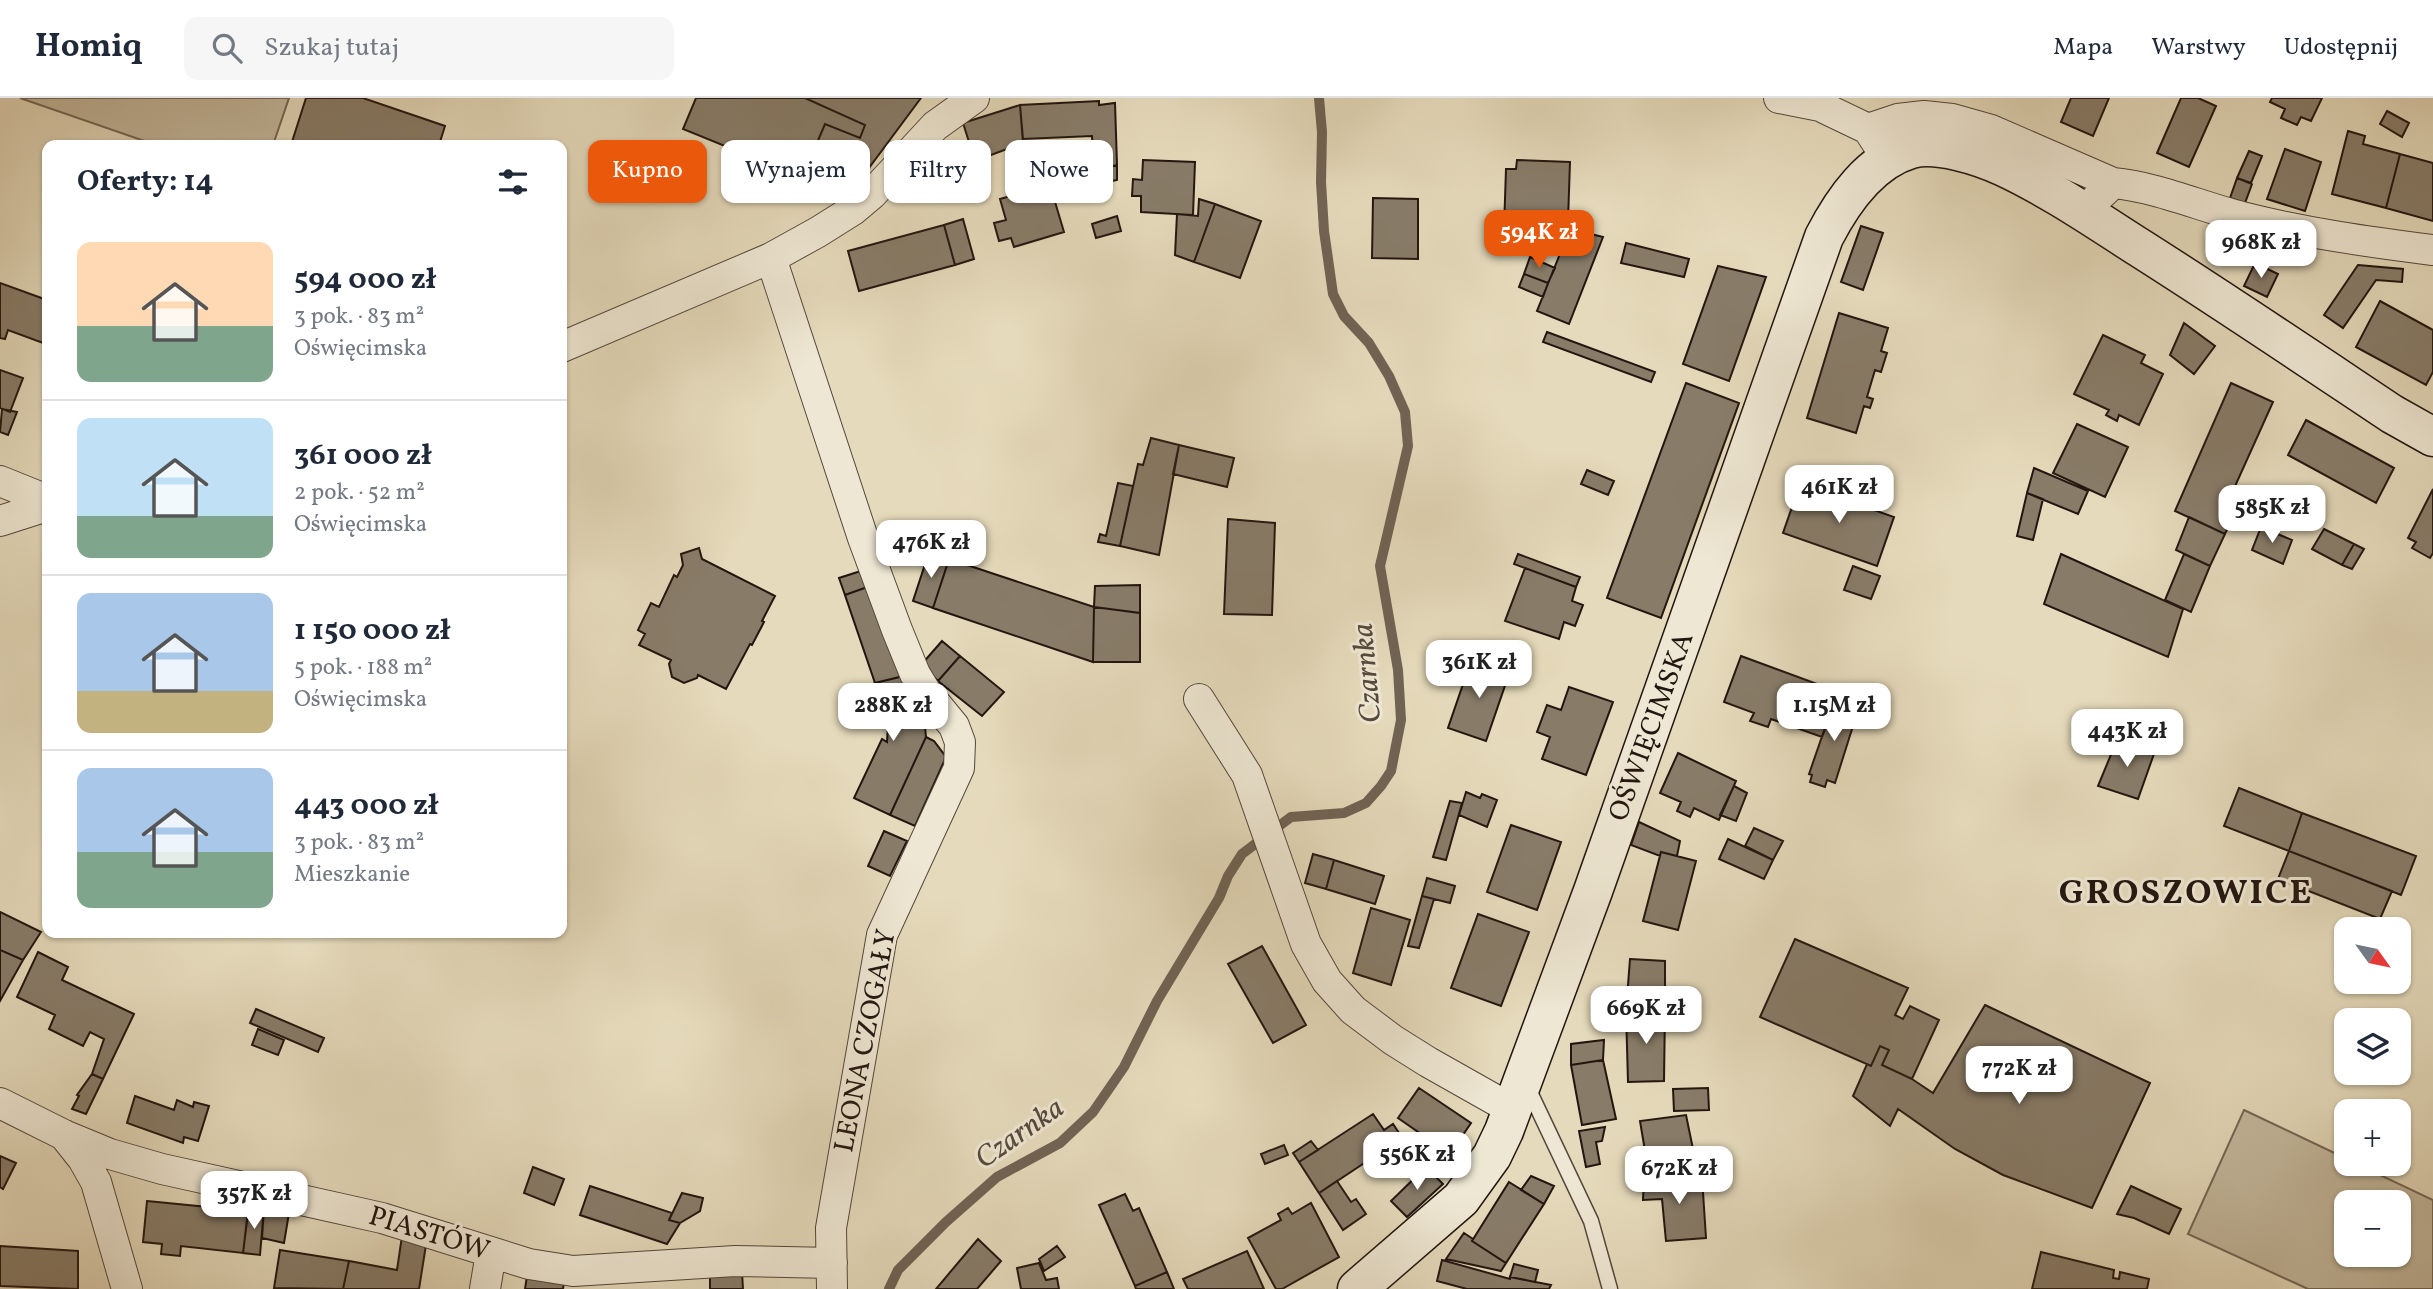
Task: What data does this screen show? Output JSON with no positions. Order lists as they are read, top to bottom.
{
  "streets": {
    "main road": ["OŚWIĘCIMSKA"],
    "street": ["LEONA CZOGAŁY", "PIASTÓW"]
  },
  "crossings": [
    ["LEONA CZOGAŁY", "PIASTÓW"]
  ],
  "districts": ["GROSZOWICE"],
  "water": ["Czarnka"],
  "north": "bottom right",
  "page": {
    "header": "Homiq",
    "search": "Szukaj tutaj",
    "nav": ["Mapa", "Warstwy", "Udostępnij"],
    "chip": [
      "Kupno",
      "Wynajem",
      "Filtry",
      "Nowe"
    ],
    "heading": "Oferty: 14",
    "price": [
      "594K zł",
      "968K zł",
      "461K zł",
      "585K zł",
      "476K zł",
      "361K zł",
      "288K zł",
      "1.15M zł",
      "443K zł",
      "669K zł",
      "772K zł",
      "556K zł",
      "672K zł",
      "357K zł"
    ],
    "list": [
      {
        "name": "594 000 zł",
        "note": "3 pok. · 83 m² · Oświęcimska"
      },
      {
        "name": "361 000 zł",
        "note": "2 pok. · 52 m² · Oświęcimska"
      },
      {
        "name": "1 150 000 zł",
        "note": "5 pok. · 188 m² · Oświęcimska"
      },
      {
        "name": "443 000 zł",
        "note": "3 pok. · 83 m² · Mieszkanie"
      }
    ],
    "map_buttons": ["+", "−"]
  }
}
